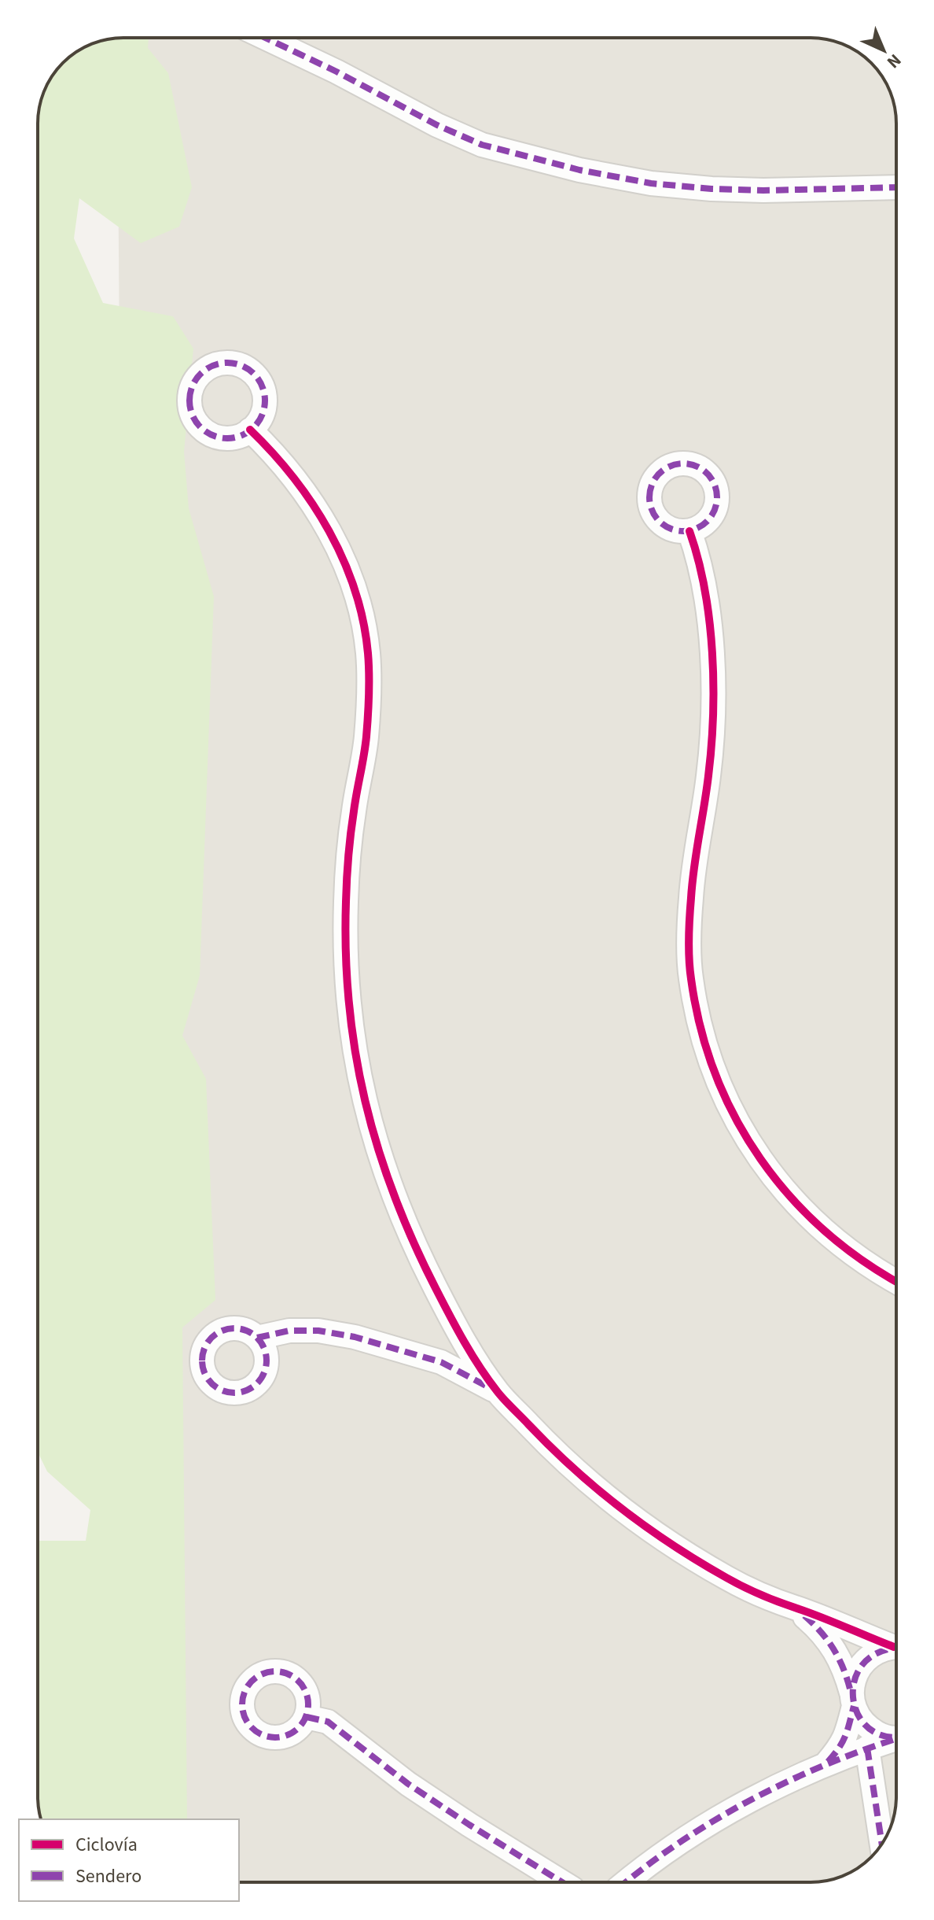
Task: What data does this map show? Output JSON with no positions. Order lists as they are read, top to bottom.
{
  "legend": ["Ciclovía", "Sendero"],
  "north": "bottom right"
}
